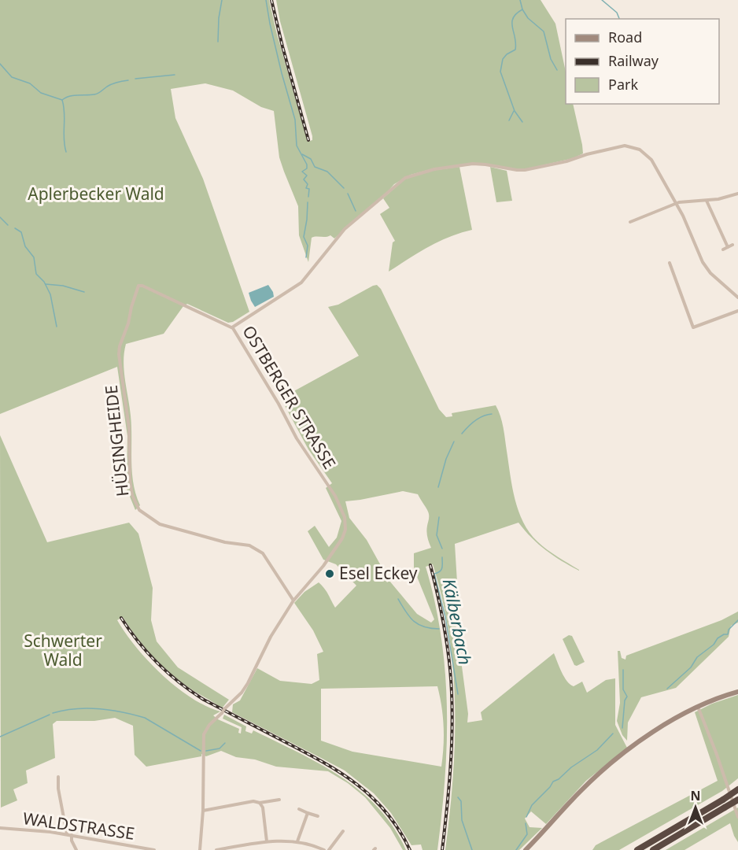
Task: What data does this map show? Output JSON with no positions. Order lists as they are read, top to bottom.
{
  "streets": {
    "street": ["OSTBERGER STRASSE", "HÜSINGHEIDE", "WALDSTRASSE"]
  },
  "crossings": [
    ["OSTBERGER STRASSE", "HÜSINGHEIDE"]
  ],
  "water": ["Kälberbach"],
  "parks": ["Aplerbecker Wald", "Schwerter Wald"],
  "places": ["Esel Eckey"],
  "legend": ["Road", "Railway", "Park"],
  "north": "top"
}
